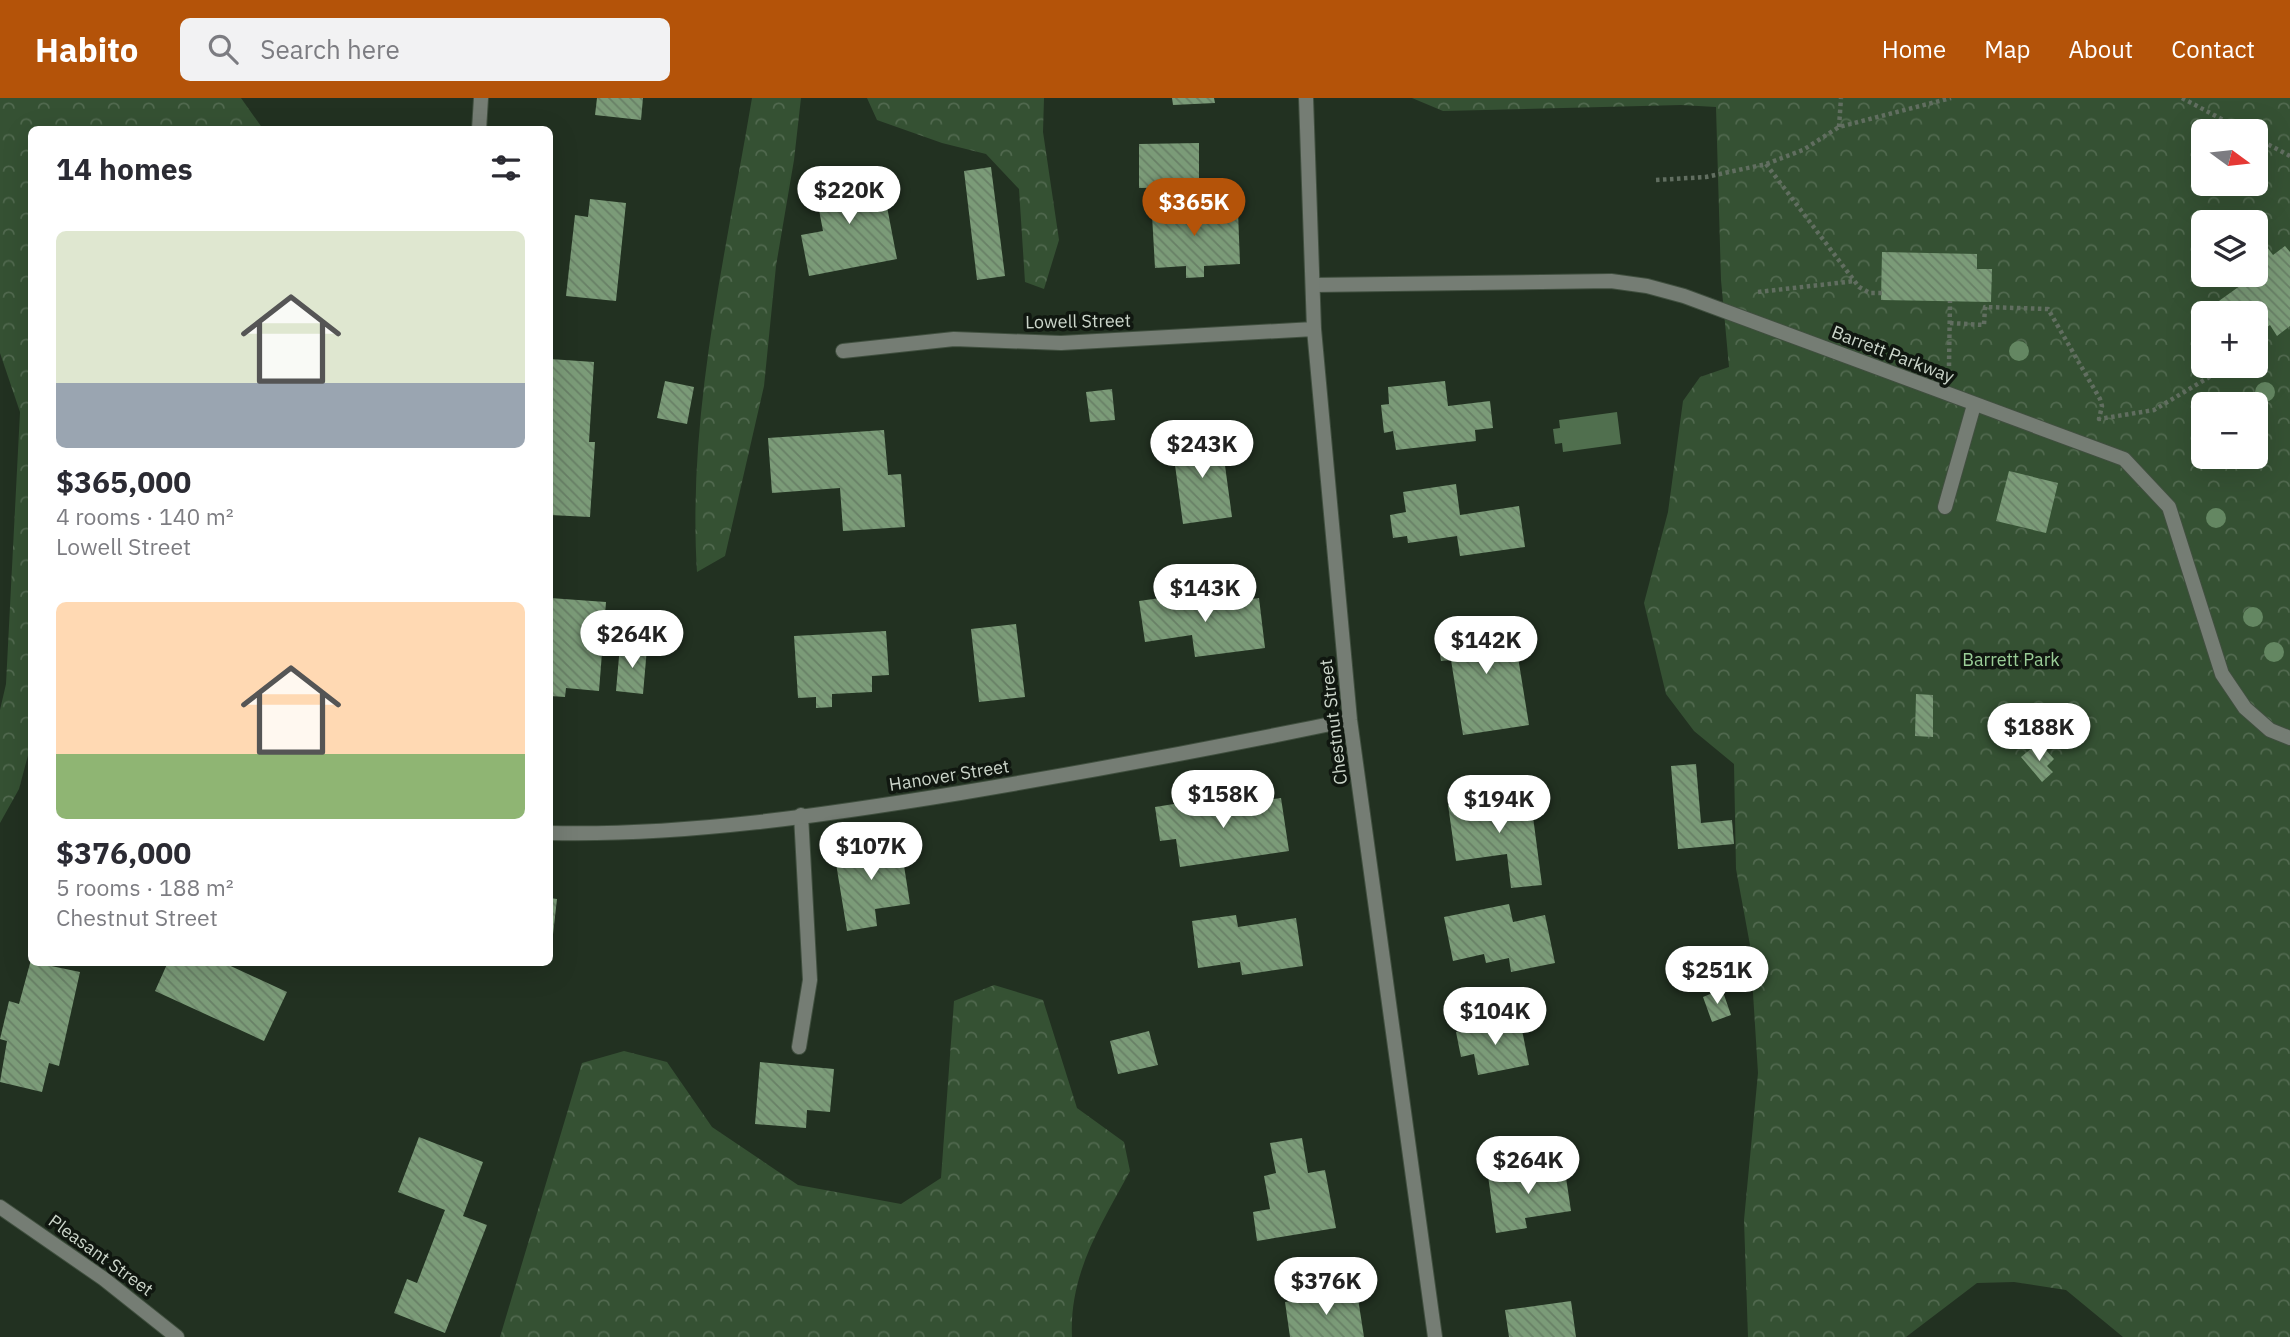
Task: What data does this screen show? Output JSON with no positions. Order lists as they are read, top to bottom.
{
  "streets": {
    "street": [
      "Lowell Street",
      "Barrett Parkway",
      "Chestnut Street",
      "Hanover Street",
      "Pleasant Street"
    ]
  },
  "crossings": [
    ["Lowell Street", "Chestnut Street"],
    ["Barrett Parkway", "Chestnut Street"],
    ["Chestnut Street", "Hanover Street"]
  ],
  "parks": ["Barrett Park"],
  "north": "right",
  "page": {
    "header": "Habito",
    "search": "Search here",
    "nav": [
      "Home",
      "Map",
      "About",
      "Contact"
    ],
    "map_buttons": ["+", "−"],
    "heading": "14 homes",
    "price": [
      "$220K",
      "$365K",
      "$243K",
      "$143K",
      "$264K",
      "$142K",
      "$188K",
      "$158K",
      "$194K",
      "$107K",
      "$251K",
      "$104K",
      "$264K",
      "$376K"
    ],
    "list": [
      {
        "name": "$365,000",
        "note": "4 rooms · 140 m² · Lowell Street"
      },
      {
        "name": "$376,000",
        "note": "5 rooms · 188 m² · Chestnut Street"
      }
    ]
  }
}
